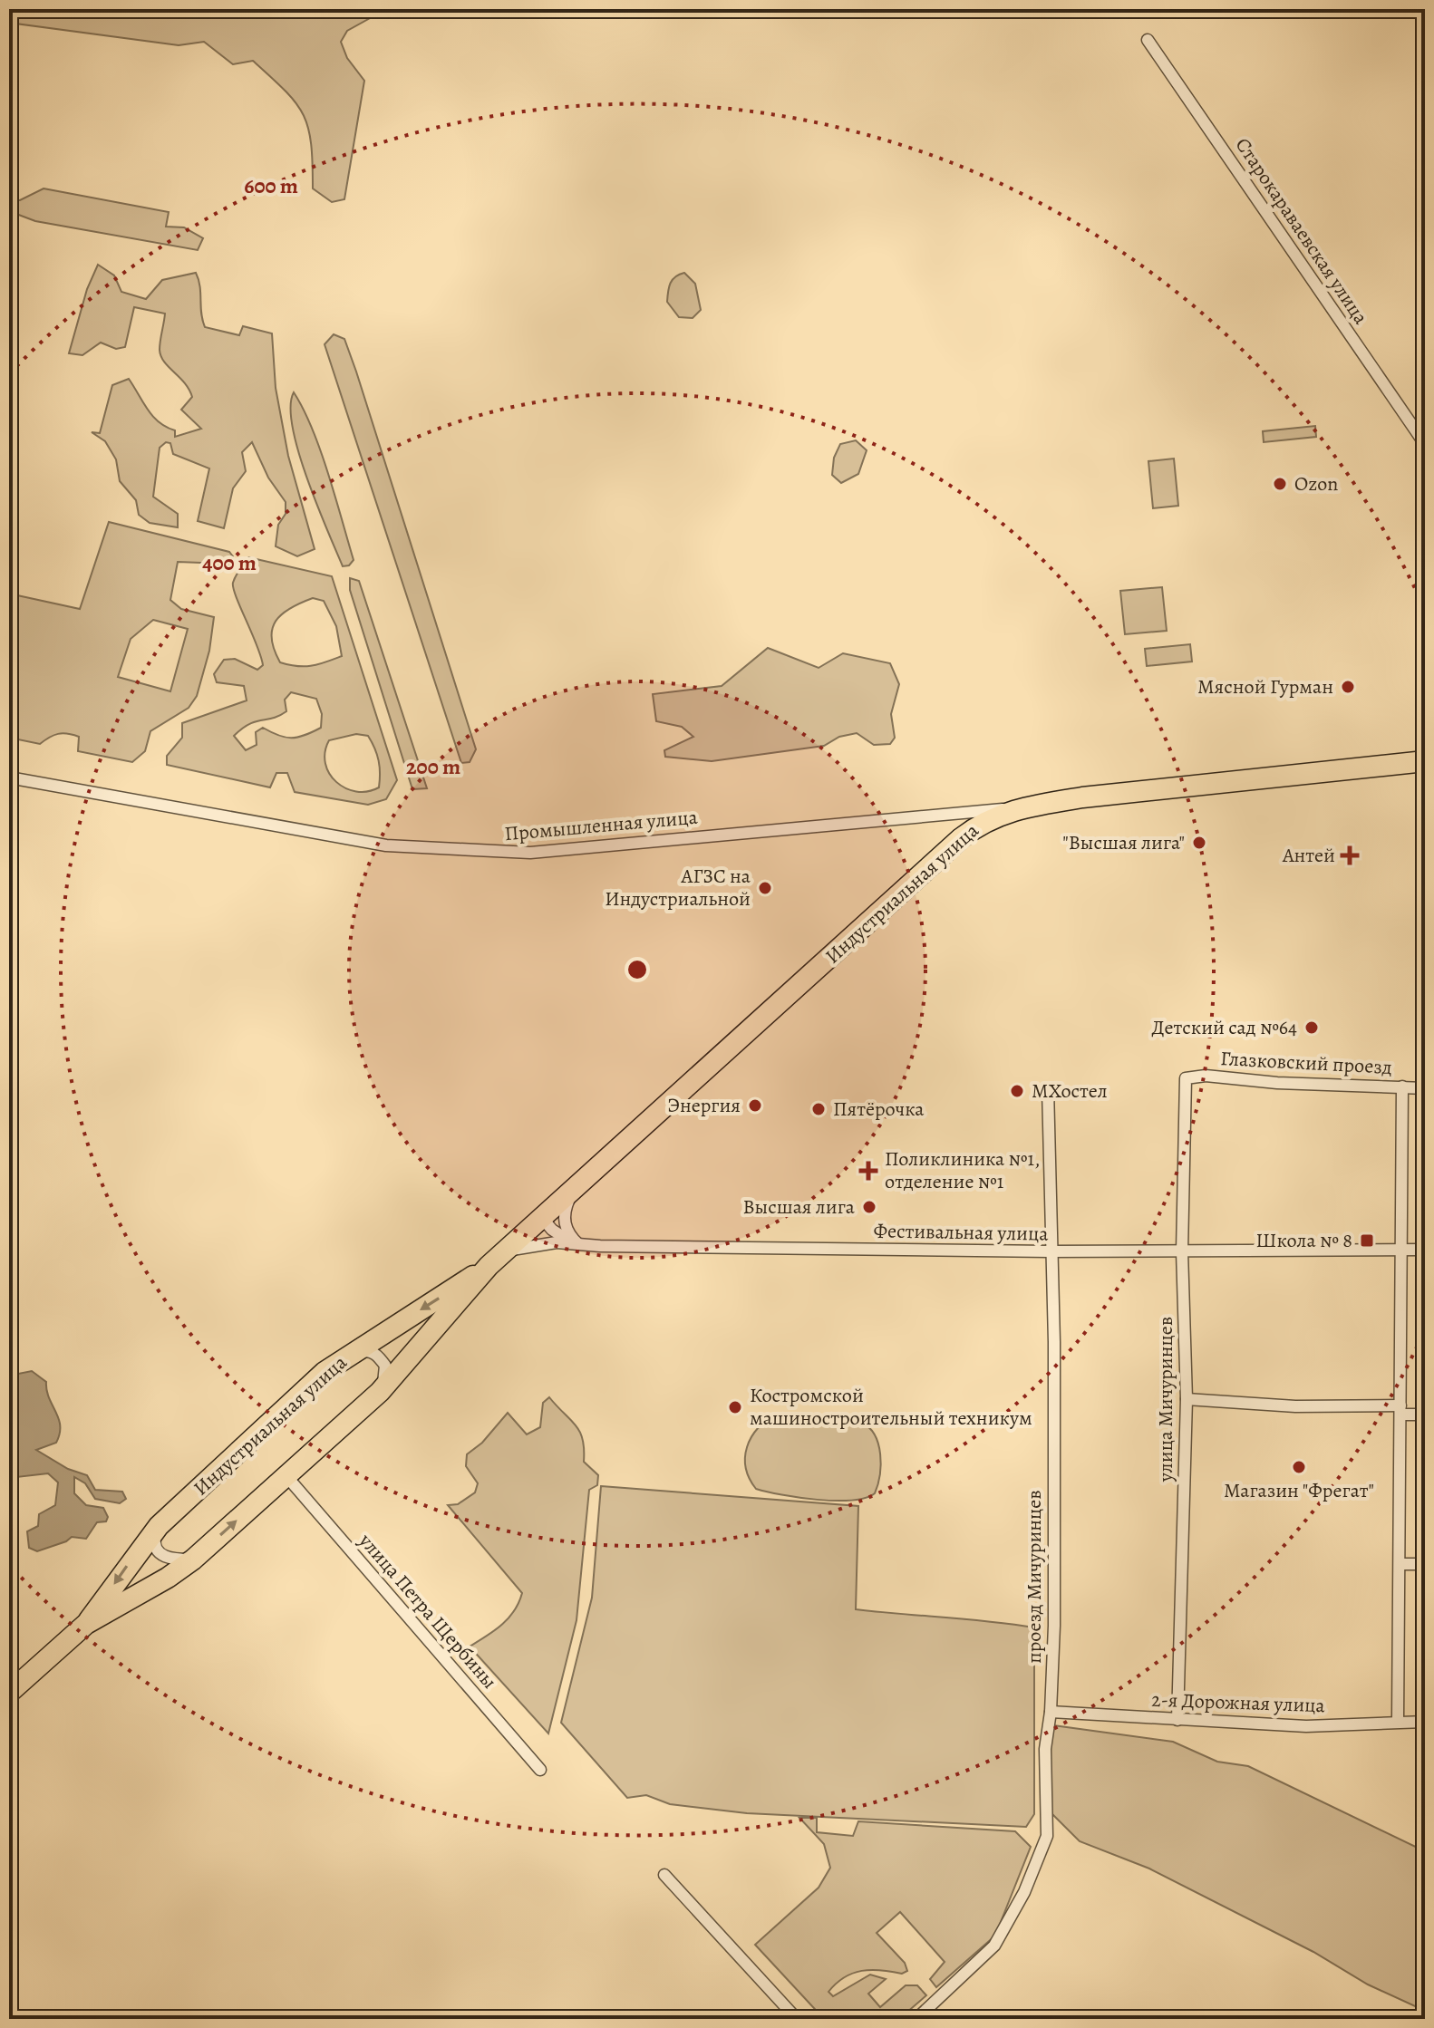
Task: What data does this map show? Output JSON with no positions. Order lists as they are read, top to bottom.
{
  "streets": {
    "highway": ["Индустриальная улица"],
    "street": [
      "Старокараваевская улица",
      "Промышленная улица",
      "Глазковский проезд",
      "Фестивальная улица",
      "улица Мичуринцев",
      "проезд Мичуринцев",
      "улица Петра Щербины",
      "2-я Дорожная улица"
    ]
  },
  "crossings": [
    ["Промышленная улица", "Индустриальная улица"],
    ["Индустриальная улица", "Фестивальная улица"],
    ["Индустриальная улица", "улица Петра Щербины"],
    ["Глазковский проезд", "улица Мичуринцев"],
    ["Фестивальная улица", "улица Мичуринцев"],
    ["Фестивальная улица", "проезд Мичуринцев"],
    ["улица Мичуринцев", "2-я Дорожная улица"],
    ["проезд Мичуринцев", "2-я Дорожная улица"]
  ],
  "places": {
    "other": [
      "Ozon",
      "Мясной Гурман",
      "\"Высшая лига\"",
      "АГЗС на Индустриальной",
      "Детский сад №64",
      "МХостел",
      "Энергия",
      "Пятёрочка",
      "Высшая лига",
      "Костромской машиностроительный техникум",
      "Магазин \"Фрегат\""
    ],
    "health": ["Антей", "Поликлиника №1, отделение №1"],
    "transit": ["Школа № 8"]
  },
  "rings": ["600 m", "400 m", "200 m"]
}
